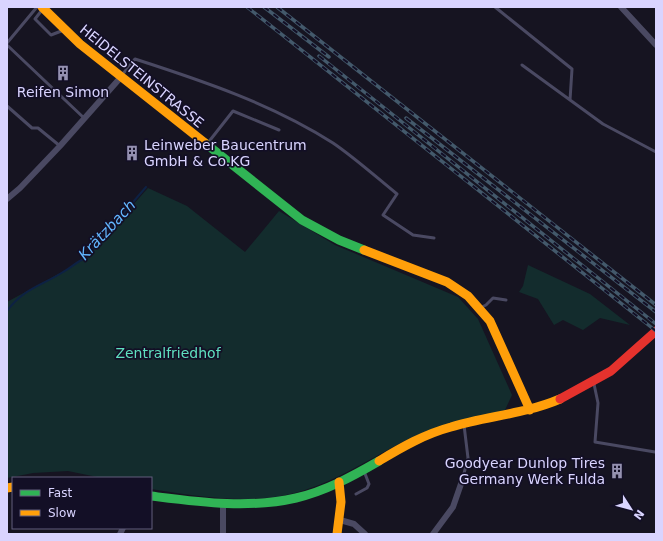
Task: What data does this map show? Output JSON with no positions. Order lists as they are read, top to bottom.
{
  "streets": {
    "main road": ["HEIDELSTEINSTRASSE"]
  },
  "water": ["Krätzbach"],
  "parks": ["Zentralfriedhof"],
  "places": {
    "building": ["Reifen Simon", "Leinweber Baucentrum GmbH & Co.KG", "Goodyear Dunlop Tires Germany Werk Fulda"]
  },
  "legend": ["Fast", "Slow"],
  "north": "bottom right"
}
